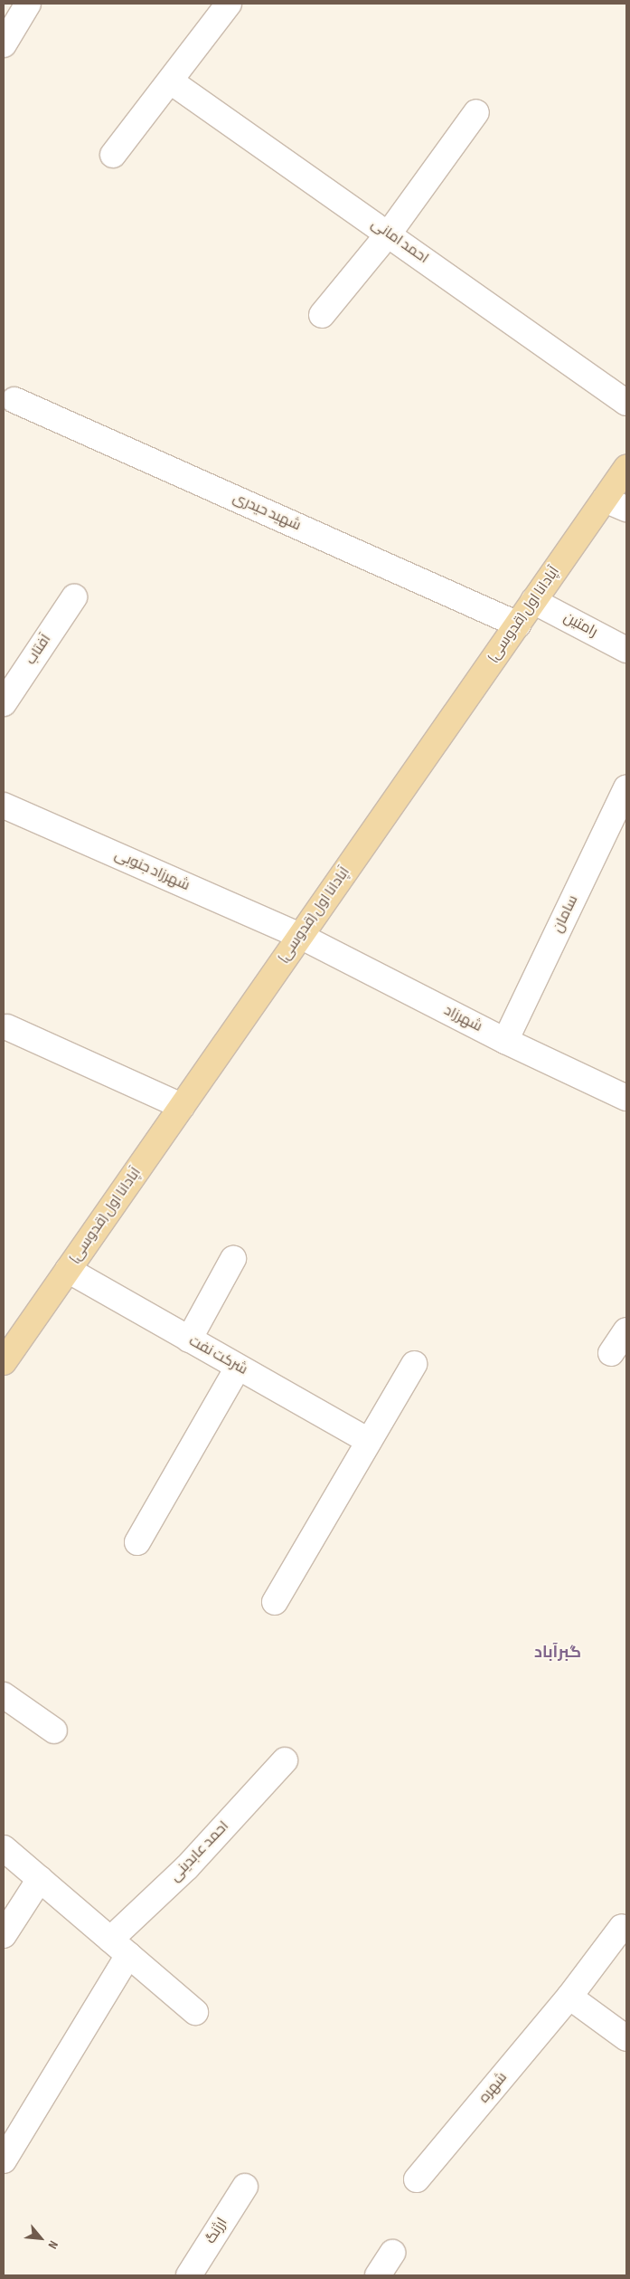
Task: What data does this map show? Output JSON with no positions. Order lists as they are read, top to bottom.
{
  "streets": {
    "main road": ["آپادانا اول (قدوسی)"],
    "street": [
      "احمد امانی",
      "شهید حیدری",
      "رامتین",
      "آفتاب",
      "شهرزاد جنوبی",
      "سامان",
      "شهرزاد",
      "شرکت نفت",
      "احمد عابدینی",
      "شهره",
      "ارژنگ"
    ]
  },
  "crossings": [
    ["شهید حیدری", "آپادانا اول (قدوسی)"],
    ["آپادانا اول (قدوسی)", "رامتین"],
    ["آپادانا اول (قدوسی)", "شهرزاد جنوبی"],
    ["آپادانا اول (قدوسی)", "شهرزاد"],
    ["آپادانا اول (قدوسی)", "شرکت نفت"],
    ["شهرزاد جنوبی", "شهرزاد"],
    ["سامان", "شهرزاد"]
  ],
  "districts": ["گبرآباد"],
  "north": "bottom right"
}
